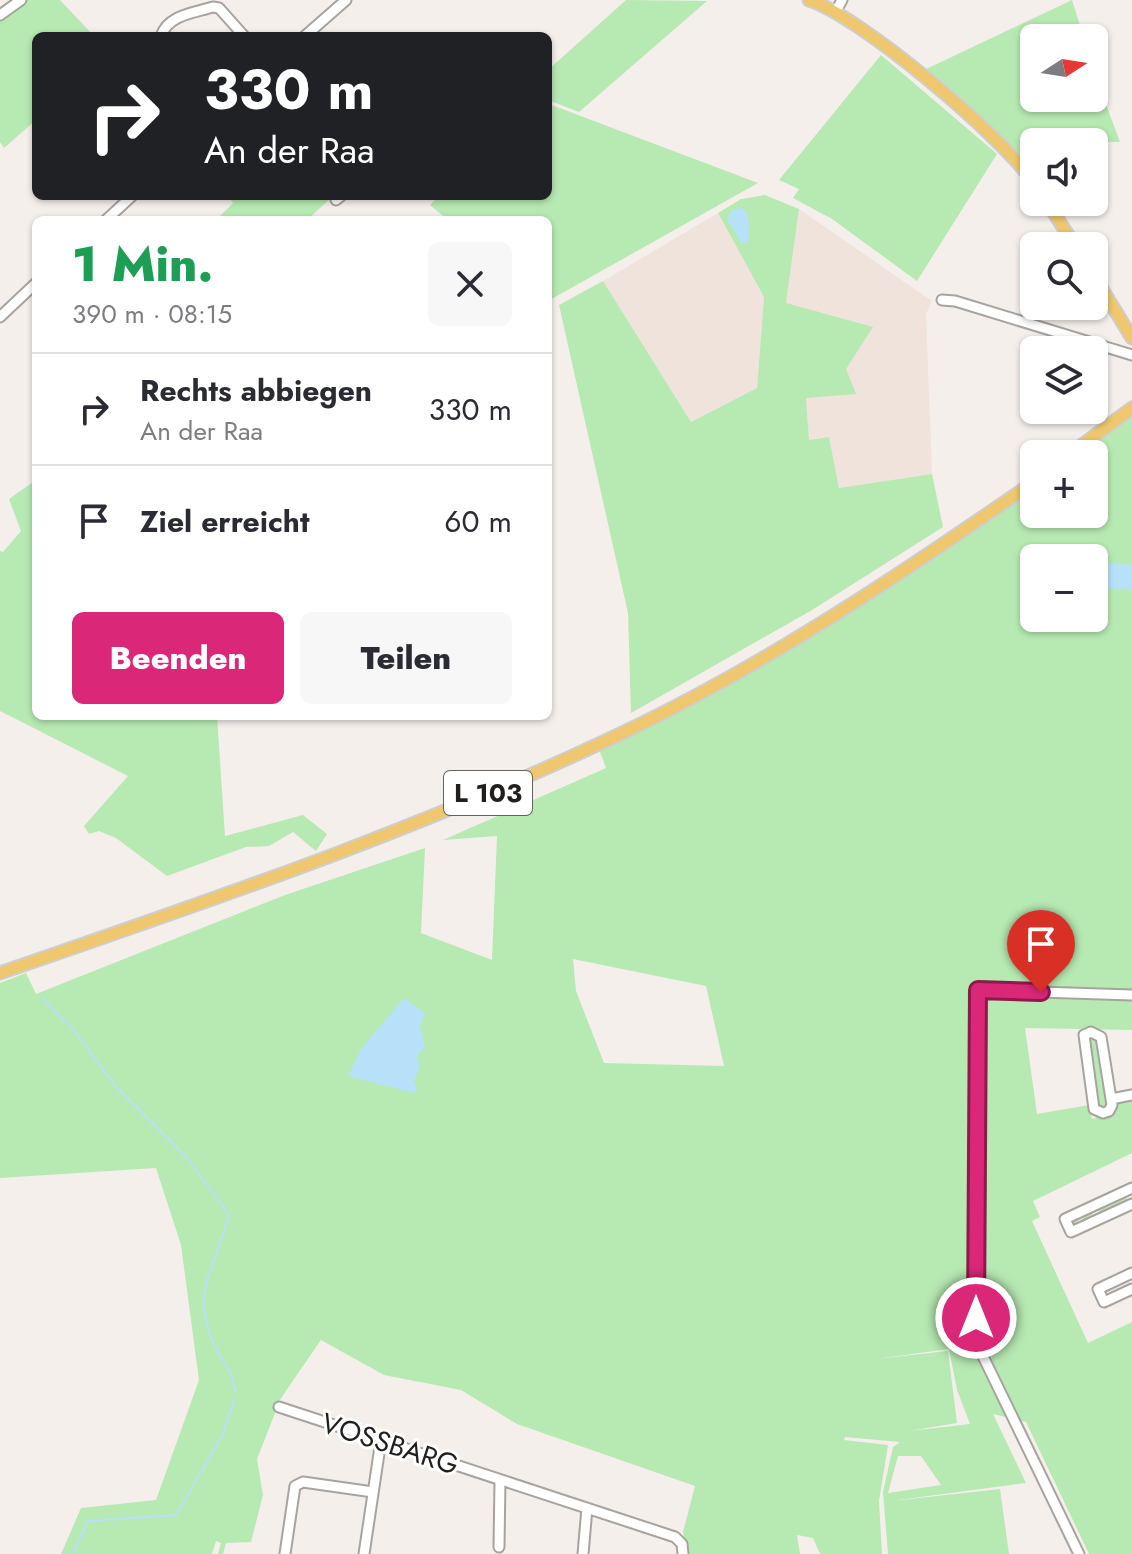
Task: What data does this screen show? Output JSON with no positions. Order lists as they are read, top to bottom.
{
  "streets": {
    "main road": ["L 103"],
    "street": ["VOSSBARG"]
  },
  "north": "right",
  "page": {
    "map_buttons": ["+", "−"],
    "turn": ["330 m", "An der Raa"],
    "heading": ["1 Min.", "390 m · 08:15"],
    "list": [
      {
        "name": "Rechts abbiegen",
        "note": "An der Raa",
        "value": "330 m"
      },
      {
        "name": "Ziel erreicht",
        "value": "60 m"
      }
    ],
    "buttons": ["Beenden", "Teilen"]
  }
}
